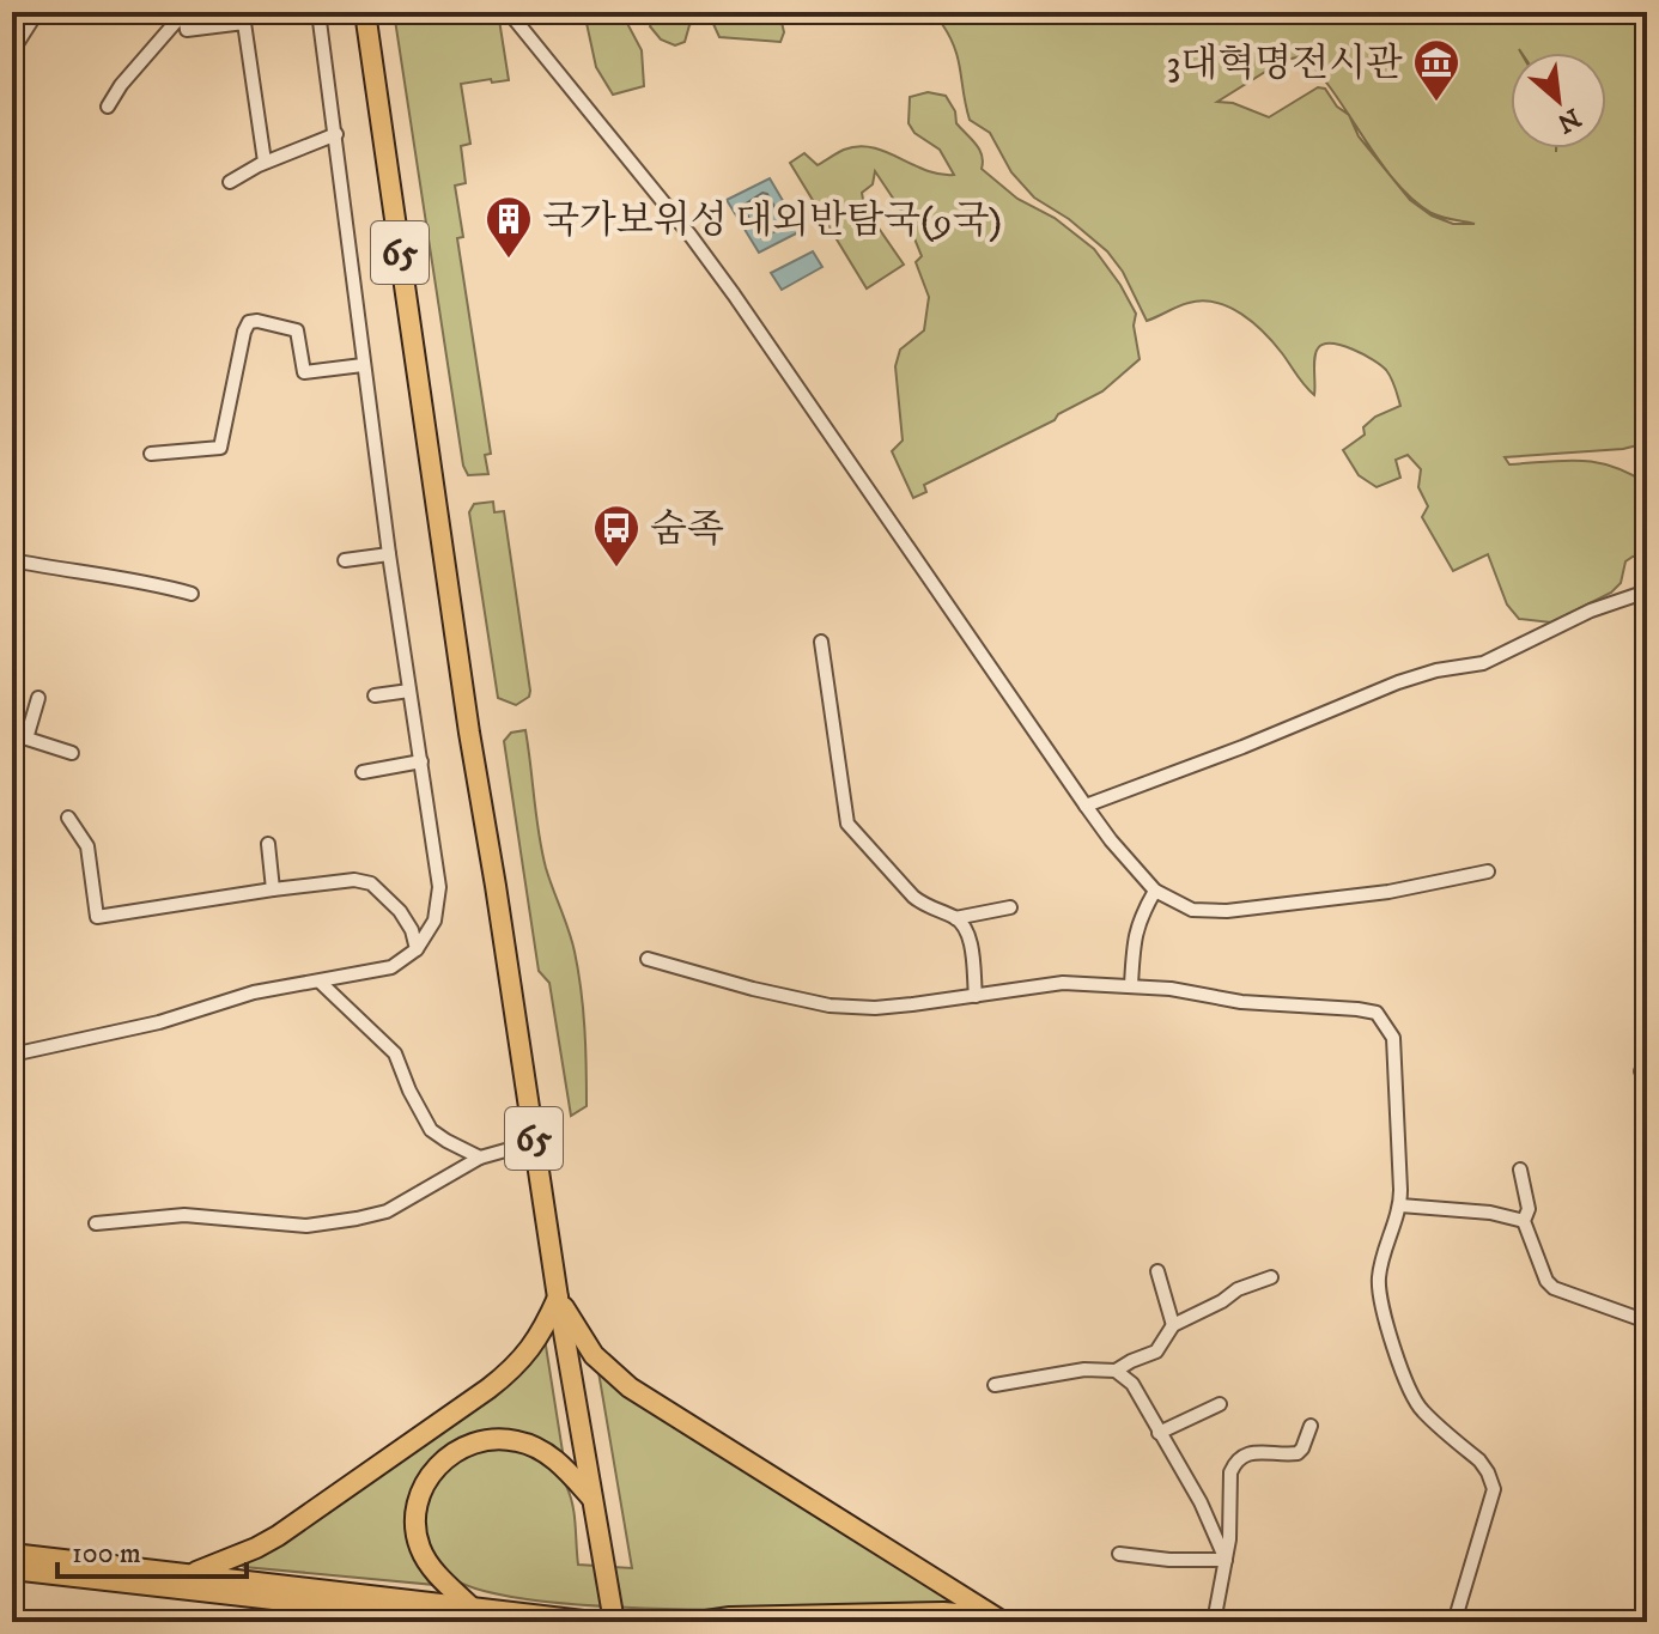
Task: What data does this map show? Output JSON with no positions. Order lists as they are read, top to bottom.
{
  "streets": {
    "main road": ["65"]
  },
  "places": {
    "museum": ["3대혁명전시관"],
    "building": ["국가보위성 대외반탐국(9국)"],
    "bus stop": ["숨족"]
  },
  "scale_bar": "100 m",
  "north": "bottom right"
}
